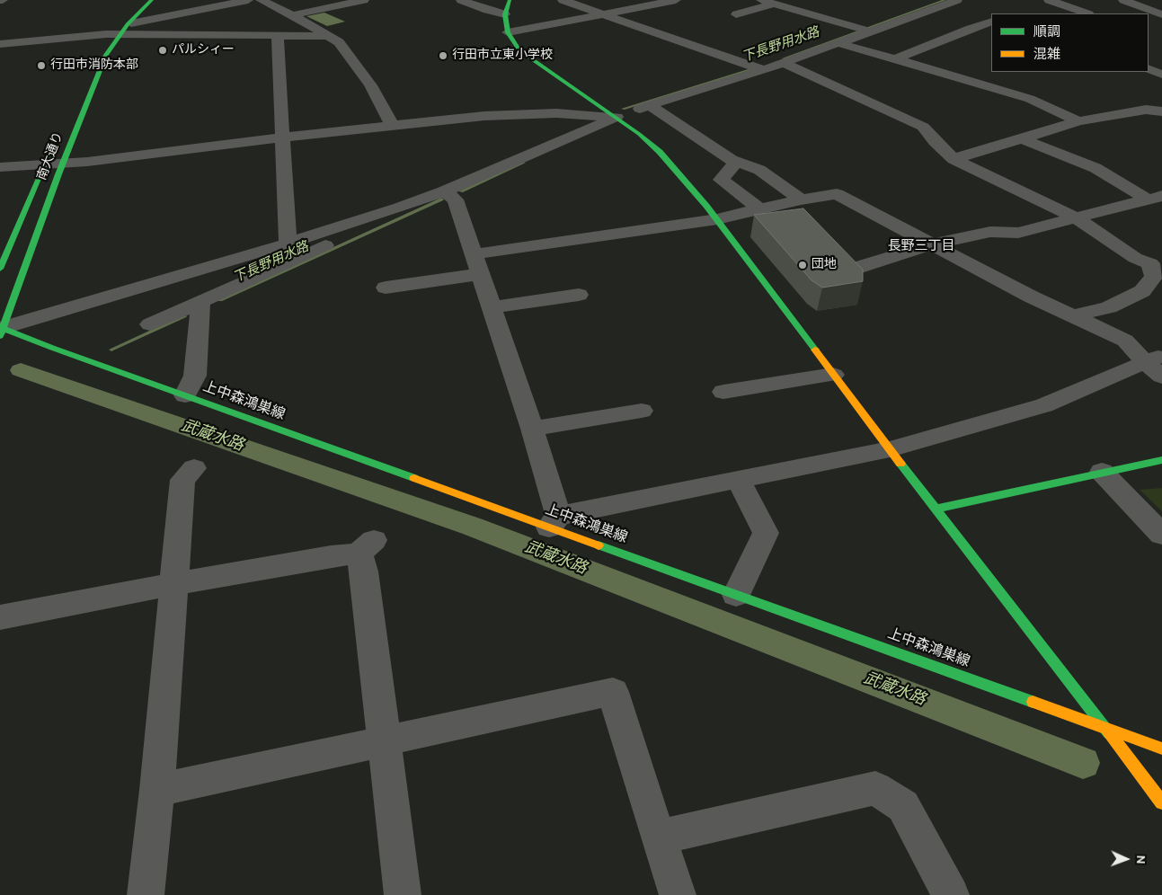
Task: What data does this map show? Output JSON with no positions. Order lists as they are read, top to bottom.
{
  "streets": {
    "street": ["南大通り", "上中森鴻巣線"]
  },
  "crossings": [
    ["南大通り", "上中森鴻巣線"]
  ],
  "districts": ["長野三丁目"],
  "water": ["下長野用水路", "武蔵水路"],
  "places": [
    "パルシィー",
    "行田市立東小学校",
    "行田市消防本部",
    "団地"
  ],
  "legend": ["順調", "混雑"],
  "north": "right"
}
